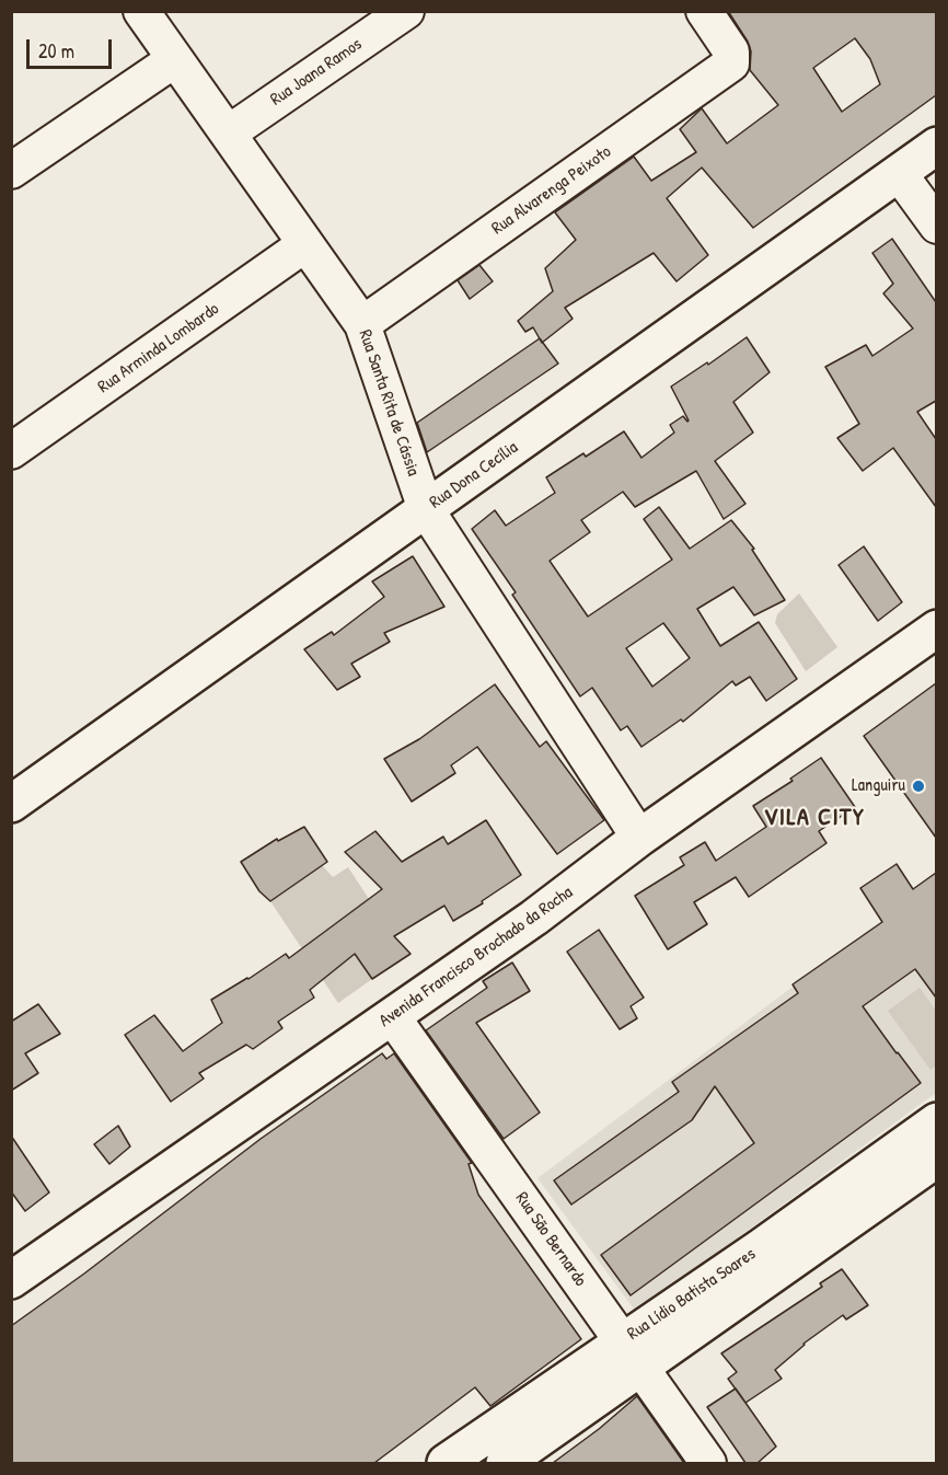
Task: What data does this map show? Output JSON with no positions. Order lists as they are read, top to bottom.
{
  "streets": {
    "street": [
      "Rua Joana Ramos",
      "Rua Alvarenga Peixoto",
      "Rua Arminda Lombardo",
      "Rua Santa Rita de Cássia",
      "Rua Dona Cecília",
      "Avenida Francisco Brochado da Rocha",
      "Rua São Bernardo",
      "Rua Lídio Batista Soares"
    ]
  },
  "crossings": [
    ["Rua Joana Ramos", "Rua Santa Rita de Cássia"],
    ["Rua Alvarenga Peixoto", "Rua Santa Rita de Cássia"],
    ["Rua Arminda Lombardo", "Rua Santa Rita de Cássia"],
    ["Rua Santa Rita de Cássia", "Rua Dona Cecília"],
    ["Rua Santa Rita de Cássia", "Avenida Francisco Brochado da Rocha"],
    ["Avenida Francisco Brochado da Rocha", "Rua São Bernardo"],
    ["Rua São Bernardo", "Rua Lídio Batista Soares"]
  ],
  "districts": ["VILA CITY"],
  "places": ["Languiru"],
  "scale_bar": "20 m"
}
